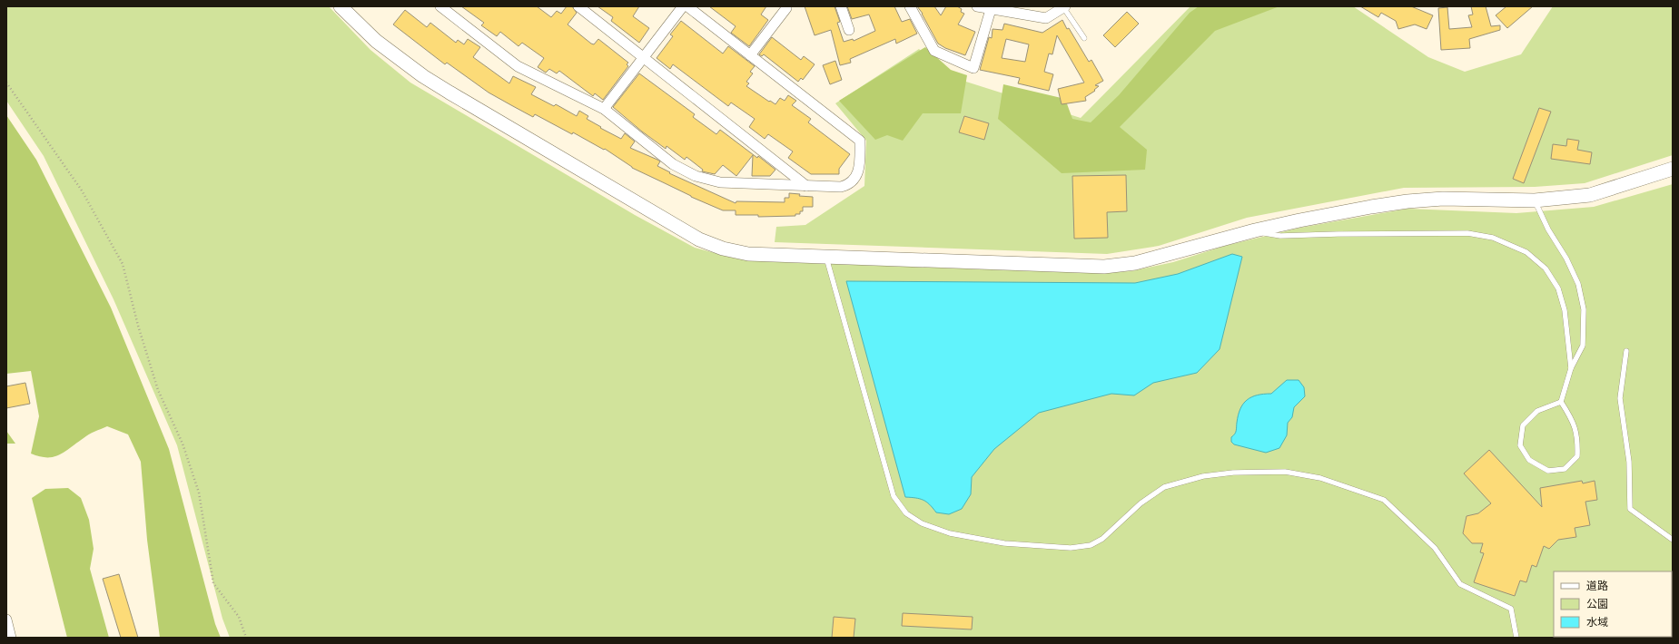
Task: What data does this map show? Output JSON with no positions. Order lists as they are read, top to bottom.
{
  "legend": ["道路", "公園", "水域"]
}
